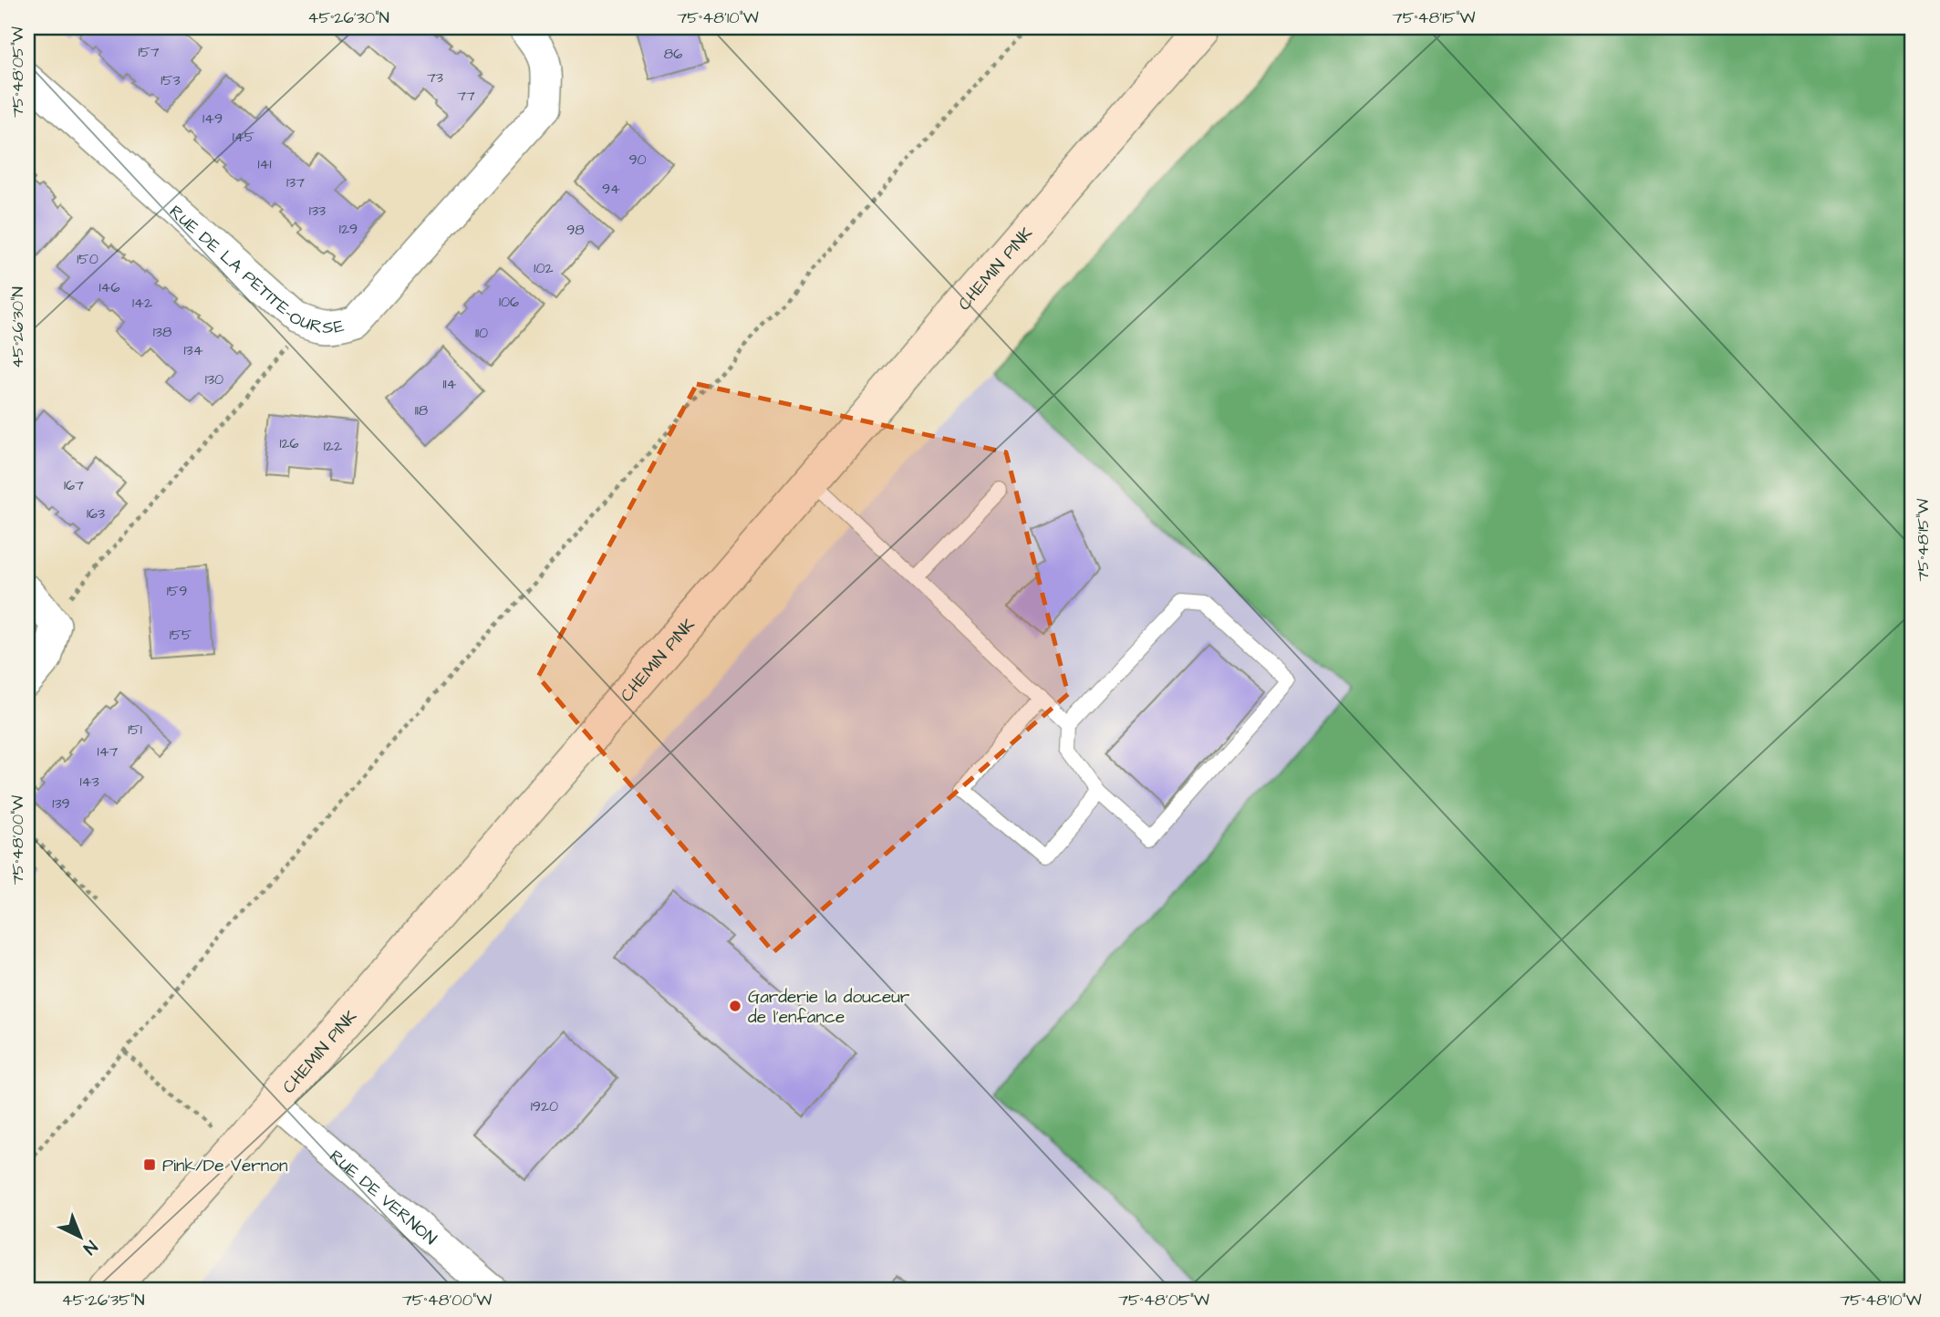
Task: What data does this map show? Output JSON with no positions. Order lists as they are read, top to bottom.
{
  "streets": {
    "main road": ["CHEMIN PINK"],
    "street": ["RUE DE LA PETITE-OURSE", "RUE DE VERNON"]
  },
  "crossings": [
    ["CHEMIN PINK", "RUE DE VERNON"]
  ],
  "places": {
    "other": ["Garderie la douceur de l'enfance"],
    "transit": ["Pink/De Vernon"]
  },
  "house_numbers": [
    "157",
    "86",
    "73",
    "153",
    "77",
    "149",
    "145",
    "90",
    "141",
    "137",
    "94",
    "133",
    "129",
    "98",
    "150",
    "102",
    "146",
    "106",
    "142",
    "138",
    "110",
    "134",
    "130",
    "114",
    "118",
    "126",
    "122",
    "167",
    "163",
    "159",
    "155",
    "151",
    "147",
    "143",
    "139",
    "1920"
  ],
  "north": "bottom right",
  "coordinates": [
    "45°26'30\"N",
    "75°48'10\"W",
    "75°48'15\"W",
    "75°48'05\"W",
    "75°48'00\"W",
    "45°26'35\"N"
  ]
}
